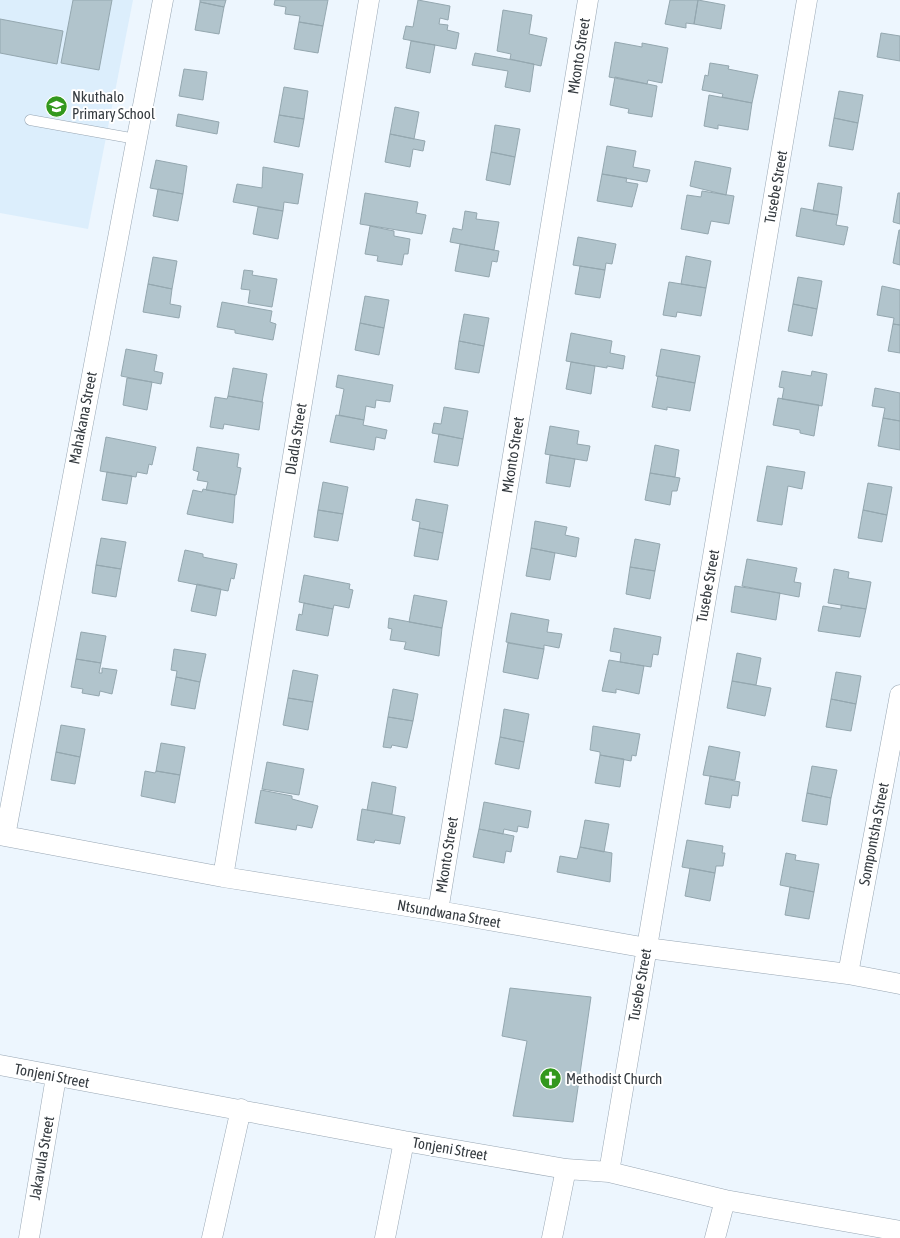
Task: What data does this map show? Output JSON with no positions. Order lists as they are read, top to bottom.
{
  "streets": {
    "street": [
      "Mkonto Street",
      "Tusebe Street",
      "Mahakana Street",
      "Dladla Street",
      "Sompontsha Street",
      "Ntsundwana Street",
      "Tonjeni Street",
      "Jakavula Street"
    ]
  },
  "crossings": [
    ["Mkonto Street", "Ntsundwana Street"],
    ["Tusebe Street", "Ntsundwana Street"],
    ["Tusebe Street", "Tonjeni Street"],
    ["Mahakana Street", "Ntsundwana Street"],
    ["Dladla Street", "Ntsundwana Street"],
    ["Sompontsha Street", "Ntsundwana Street"],
    ["Tonjeni Street", "Jakavula Street"]
  ],
  "places": {
    "school or university": ["Nkuthalo Primary School"],
    "church": ["Methodist Church"]
  }
}
